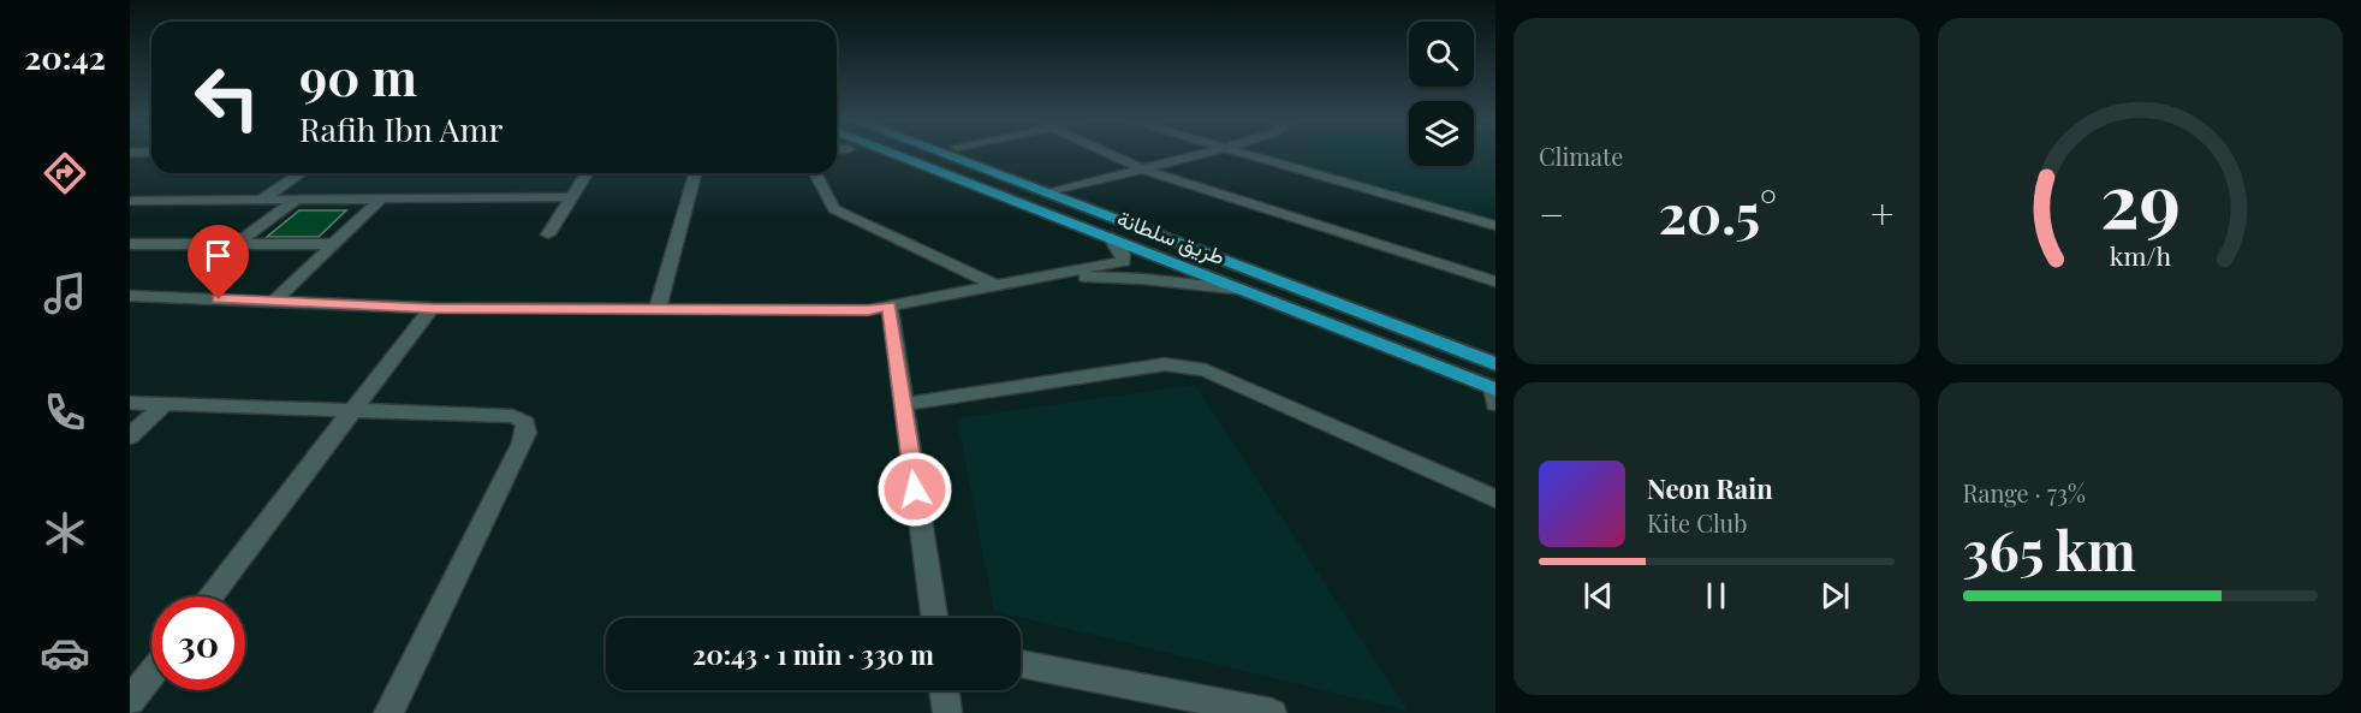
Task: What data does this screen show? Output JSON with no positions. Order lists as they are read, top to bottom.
{
  "streets": {
    "main road": ["طريق سلطانة"]
  },
  "page": {
    "tabs": "20:42",
    "tile": [
      "Climate",
      ["Range · 73%", "365 km"]
    ],
    "turn": ["90 m", "Rafih Ibn Amr"],
    "heat": ["−", "20.5°", "+"],
    "song": ["Neon Rain", "Kite Club"],
    "limit": "30",
    "trip": "20:43 · 1 min · 330 m",
    "gauge": ["29", "km/h"]
  }
}
